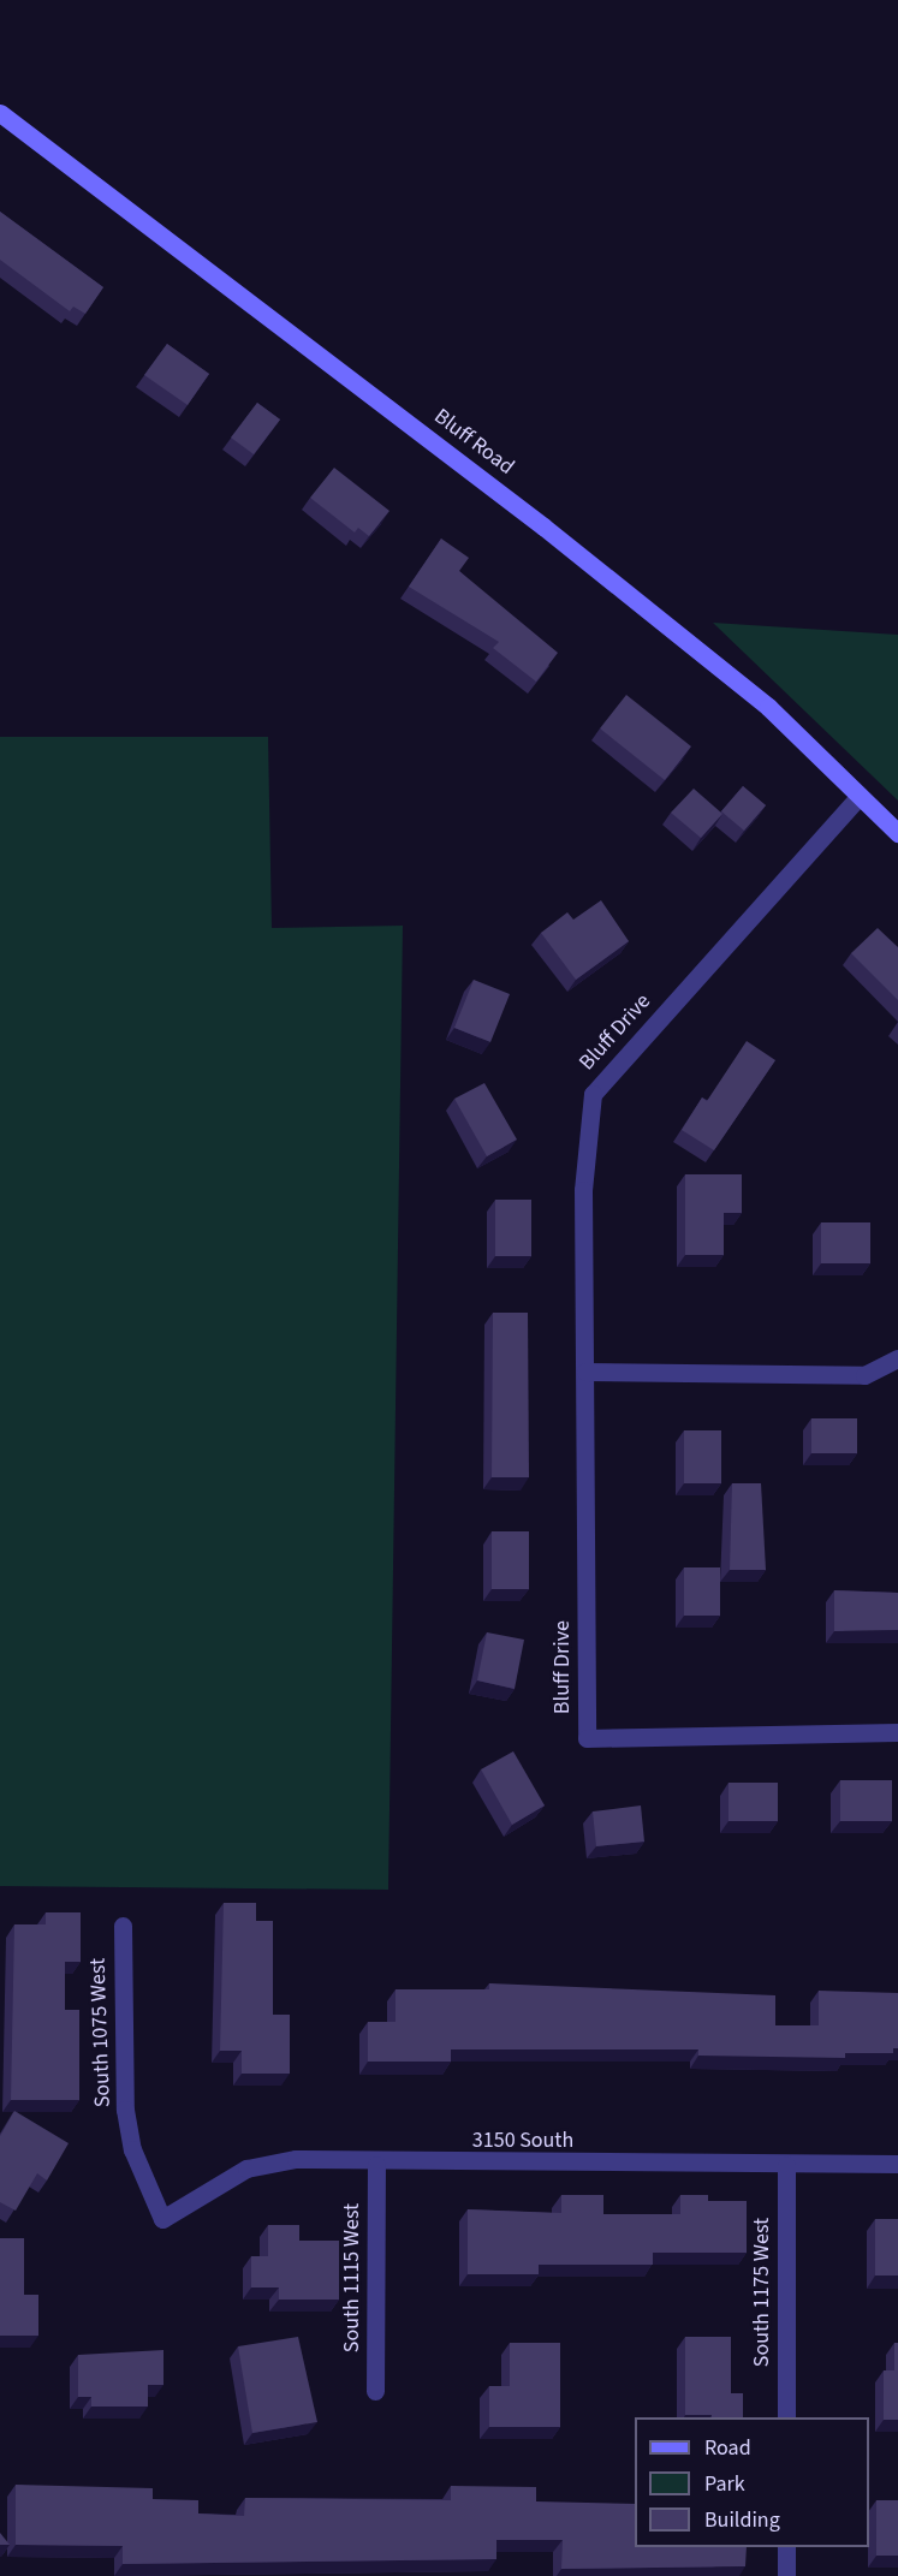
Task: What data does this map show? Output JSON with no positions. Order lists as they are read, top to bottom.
{
  "streets": {
    "main road": ["Bluff Road"],
    "street": [
      "Bluff Drive",
      "South 1075 West",
      "3150 South",
      "South 1115 West",
      "South 1175 West"
    ]
  },
  "crossings": [
    ["Bluff Road", "Bluff Drive"],
    ["South 1075 West", "3150 South"],
    ["3150 South", "South 1115 West"],
    ["3150 South", "South 1175 West"]
  ],
  "legend": ["Road", "Park", "Building"]
}
